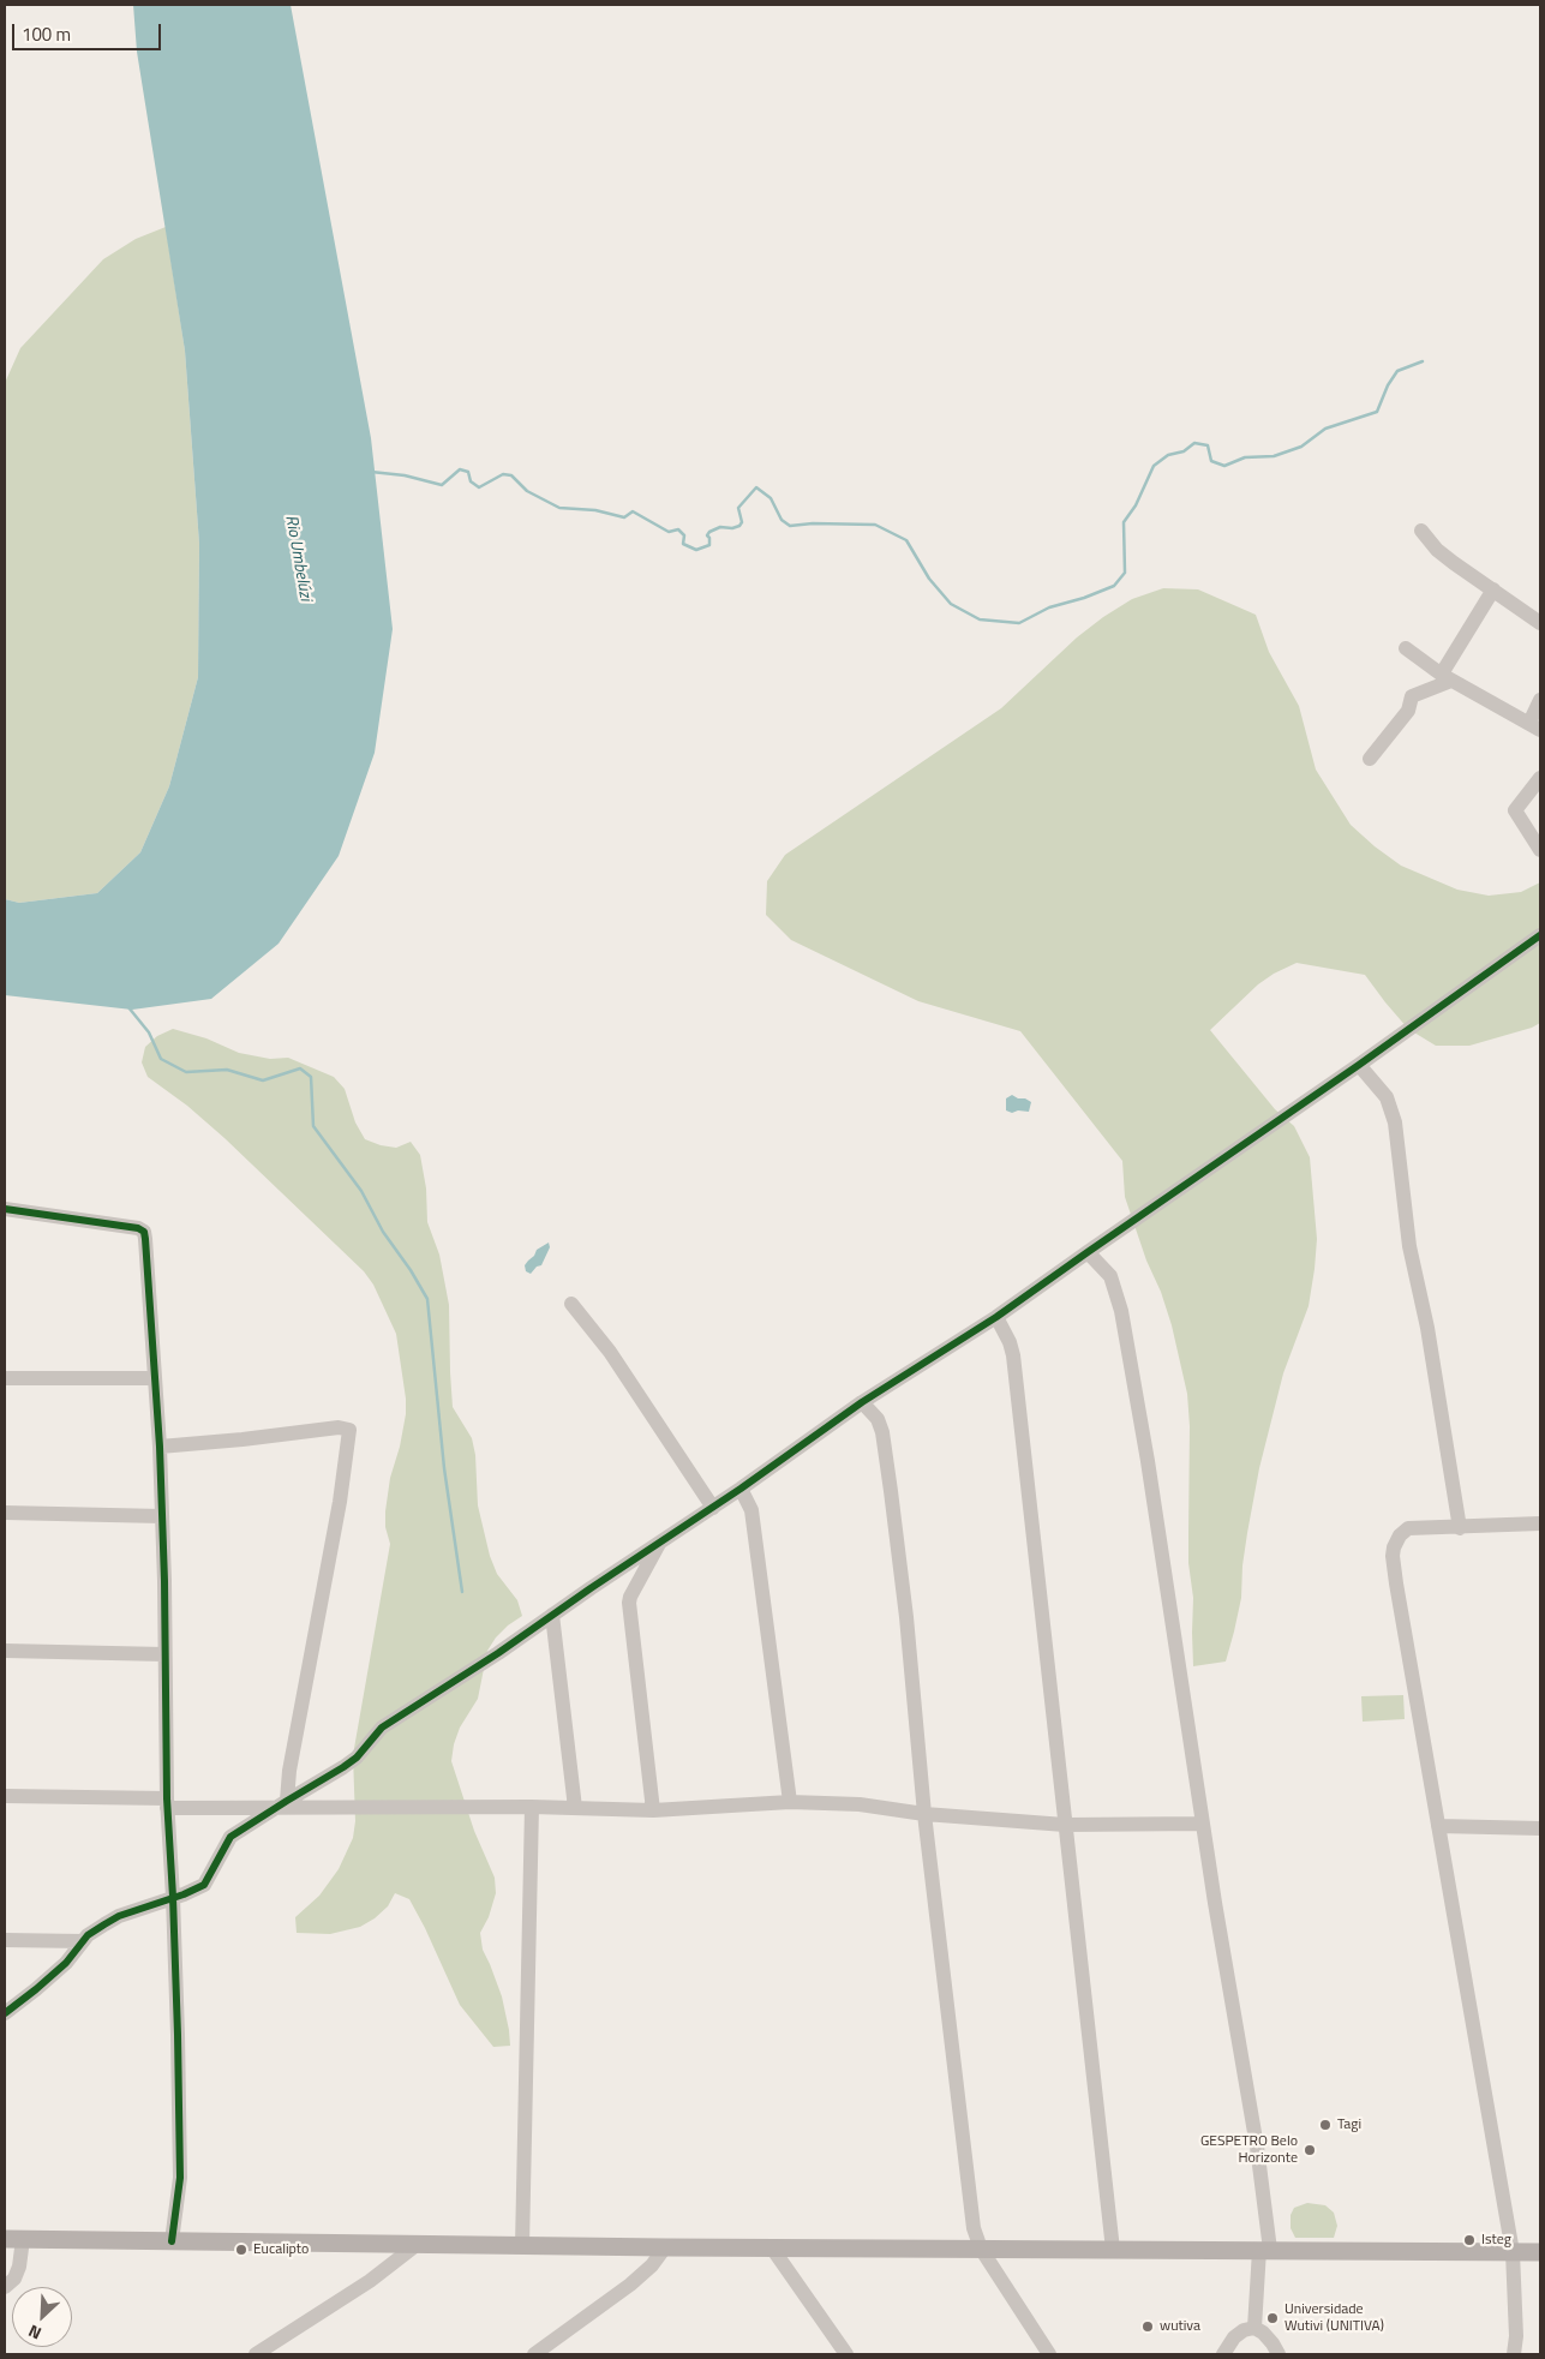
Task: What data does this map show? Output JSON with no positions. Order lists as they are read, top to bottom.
{
  "water": ["Rio Umbelúzi"],
  "places": [
    "Tagi",
    "GESPETRO Belo Horizonte",
    "Isteg",
    "Eucalipto",
    "Universidade Wutivi (UNITIVA)",
    "wutiva"
  ],
  "scale_bar": "100 m",
  "north": "bottom left"
}
